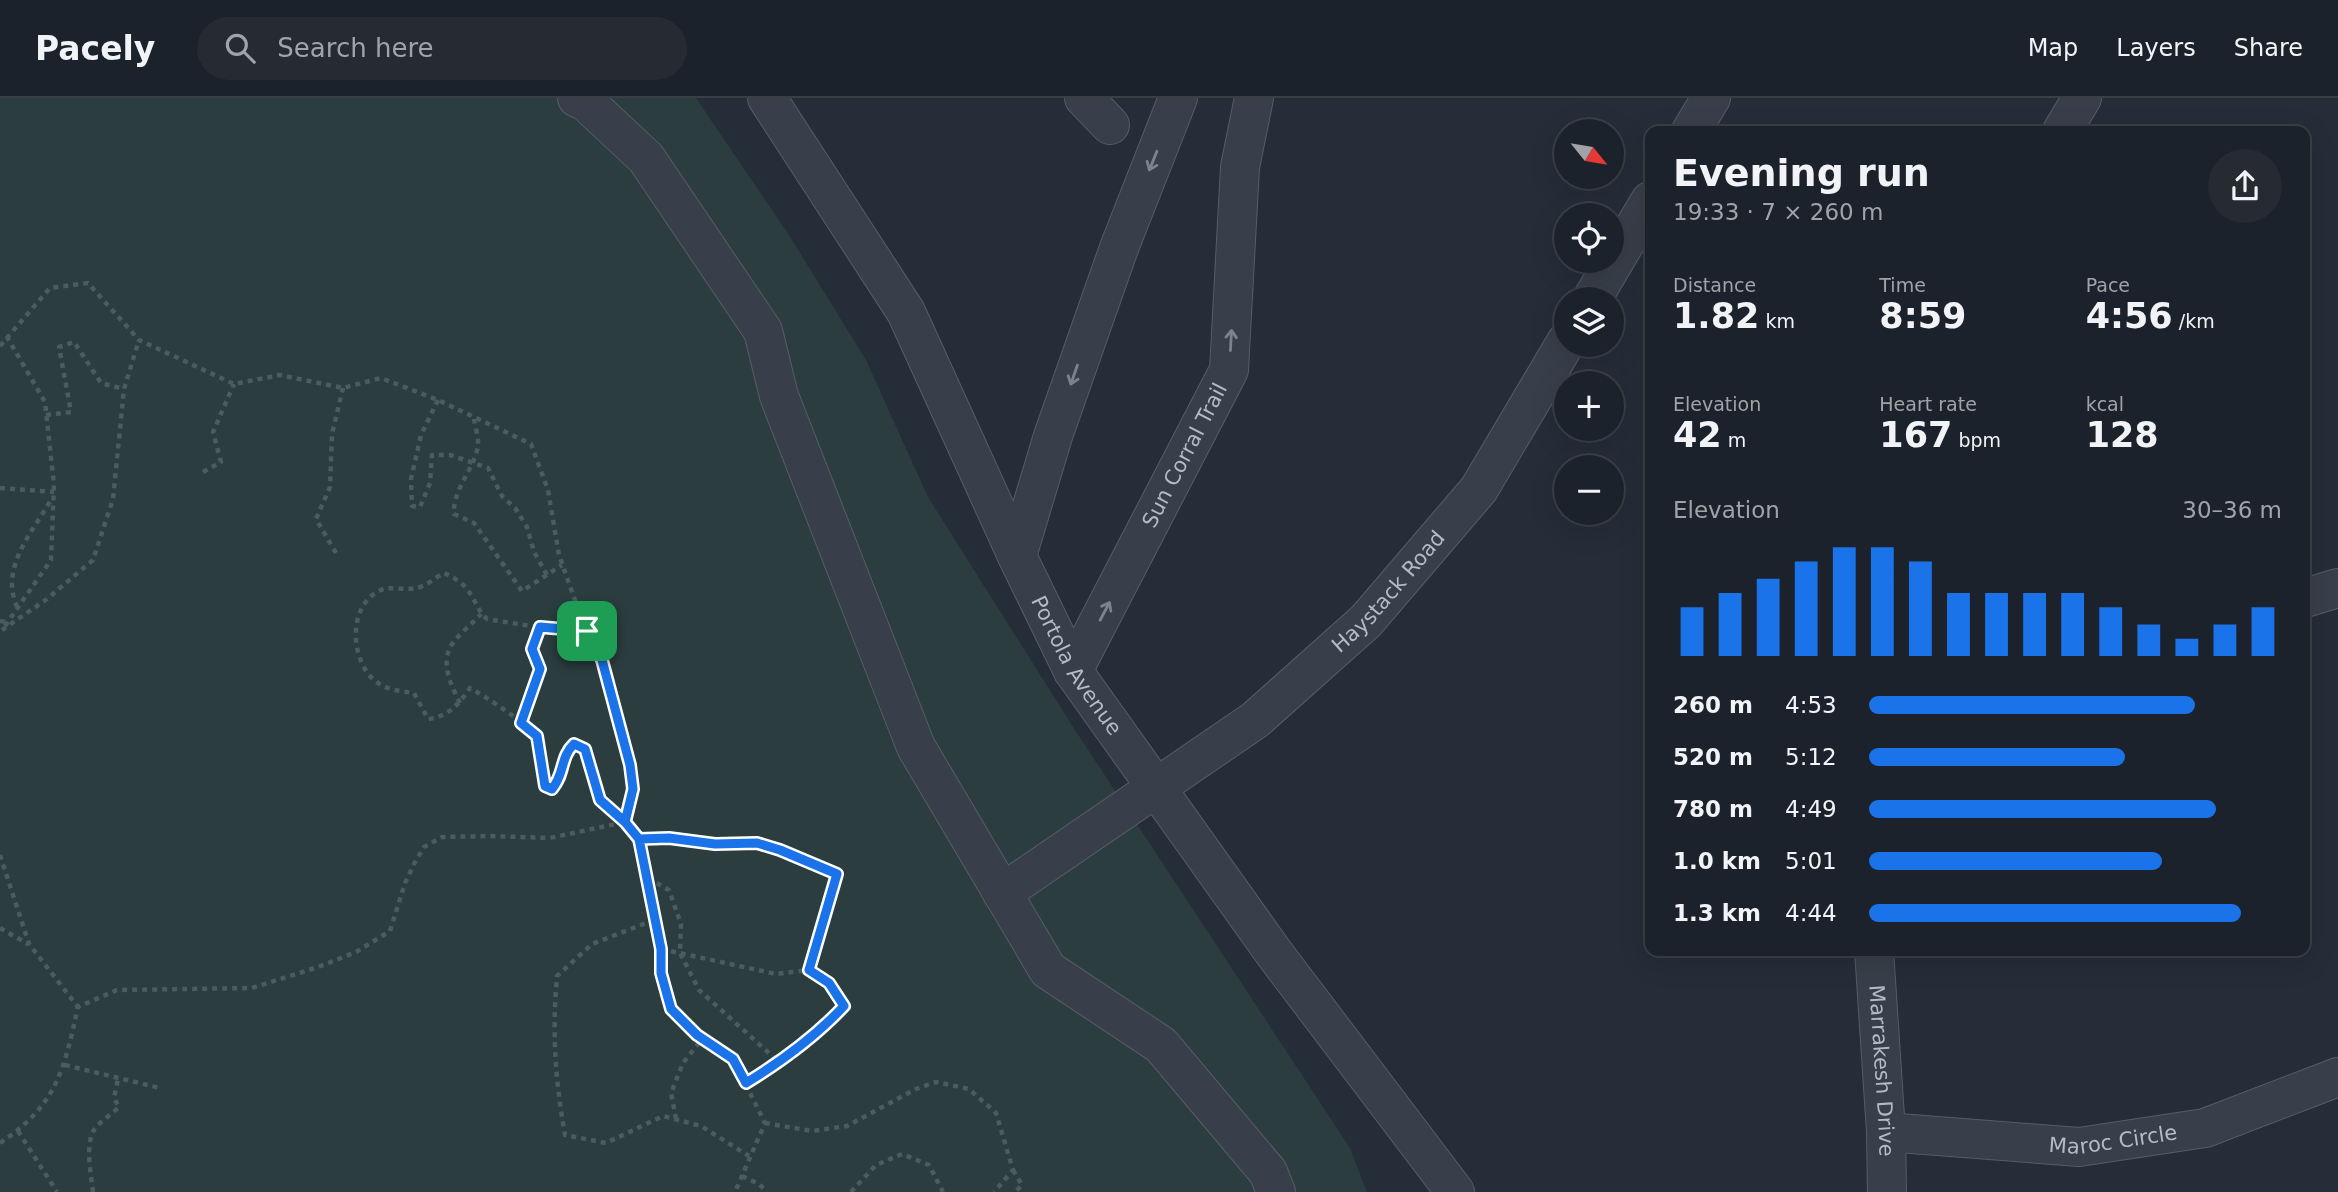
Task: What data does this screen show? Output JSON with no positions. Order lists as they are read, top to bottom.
{
  "streets": {
    "street": [
      "Sun Corral Trail",
      "Haystack Road",
      "Portola Avenue",
      "Marrakesh Drive",
      "Maroc Circle"
    ]
  },
  "crossings": [
    ["Sun Corral Trail", "Portola Avenue"],
    ["Haystack Road", "Portola Avenue"],
    ["Marrakesh Drive", "Maroc Circle"]
  ],
  "north": "bottom right",
  "page": {
    "header": "Pacely",
    "search": "Search here",
    "nav": ["Map", "Layers", "Share"],
    "map_buttons": ["+", "−"],
    "heading": ["Evening run", "19:33 · 7 × 260 m"],
    "stats": [
      ["Distance", "1.82 km"],
      ["Time", "8:59"],
      ["Pace", "4:56 /km"],
      ["Elevation", "42 m"],
      ["Heart rate", "167 bpm"],
      ["kcal", "128"]
    ],
    "chart": ["Elevation", "30–36 m"],
    "list": [
      {
        "name": "260 m",
        "note": "4:53"
      },
      {
        "name": "520 m",
        "note": "5:12"
      },
      {
        "name": "780 m",
        "note": "4:49"
      },
      {
        "name": "1.0 km",
        "note": "5:01"
      },
      {
        "name": "1.3 km",
        "note": "4:44"
      }
    ]
  }
}
